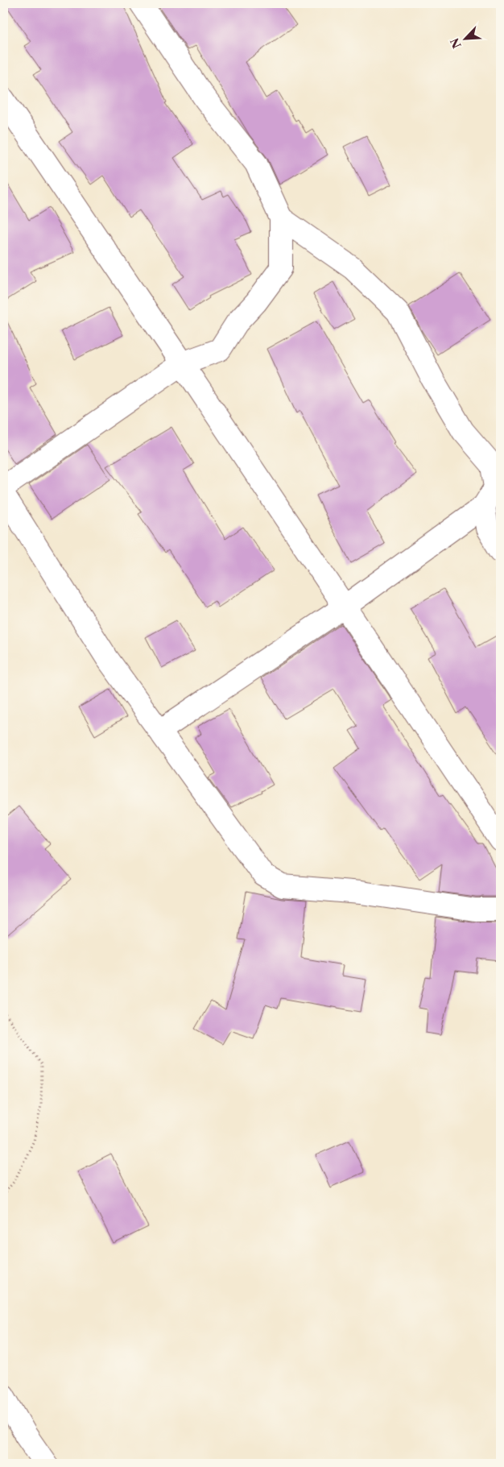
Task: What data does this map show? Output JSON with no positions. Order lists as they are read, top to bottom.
{
  "north": "bottom left"
}
